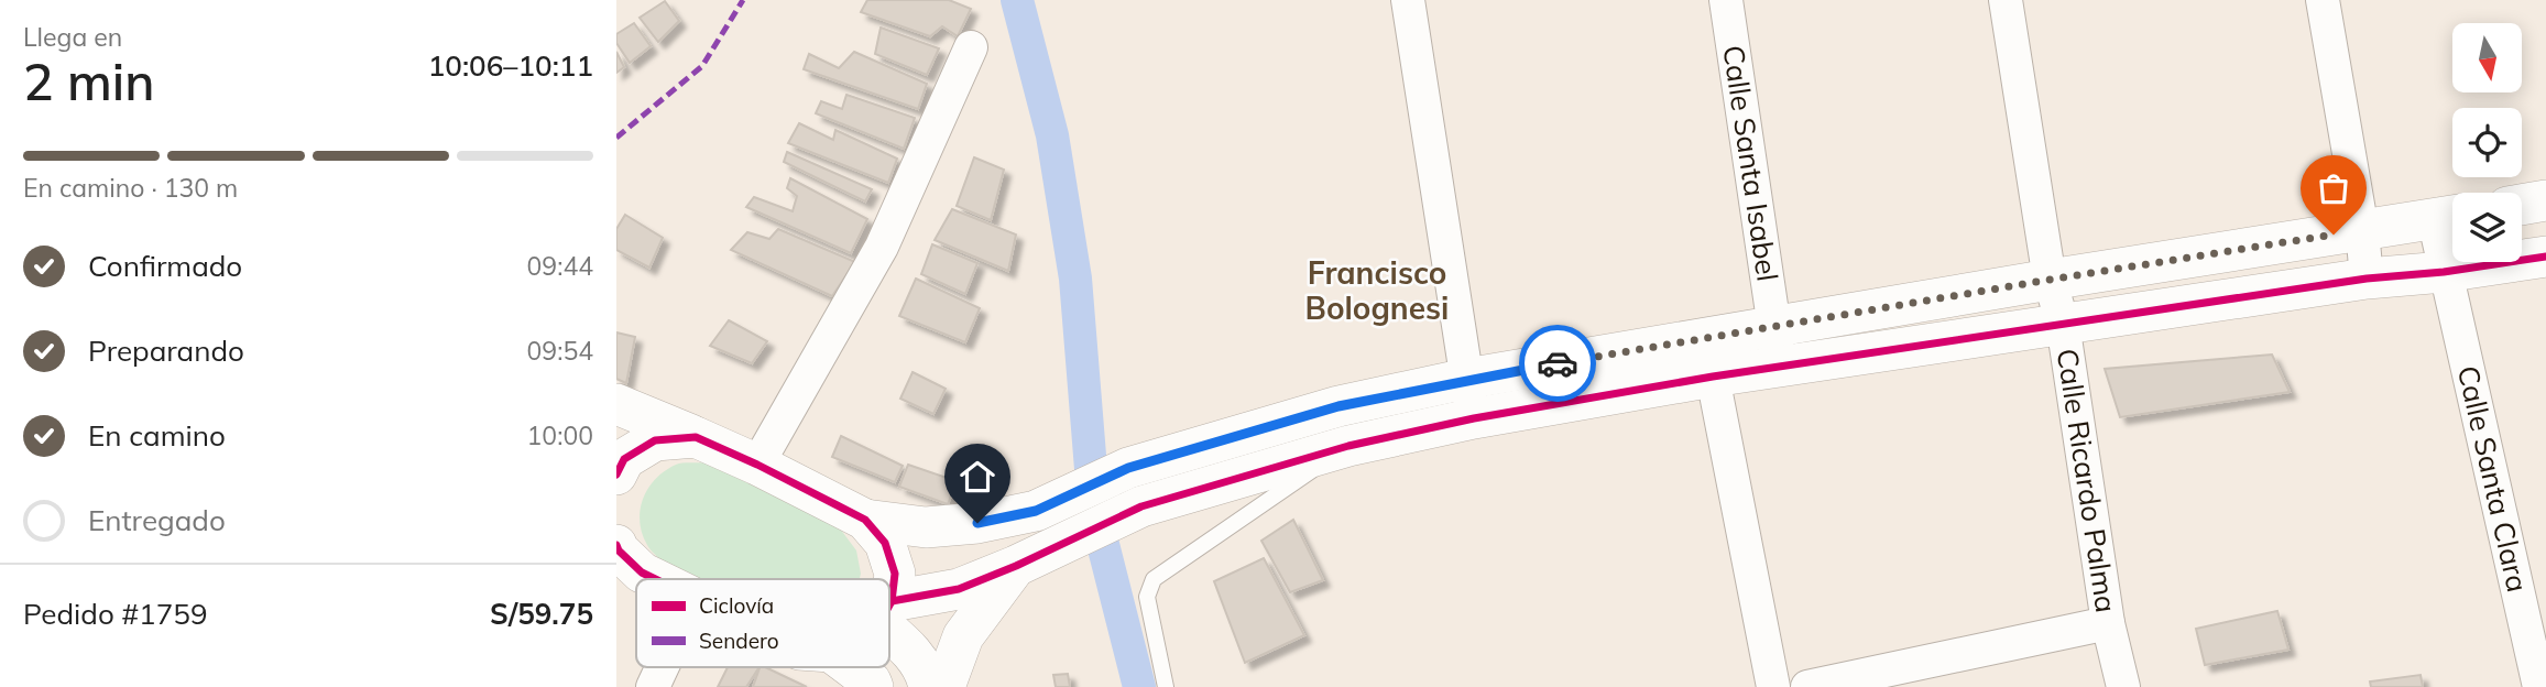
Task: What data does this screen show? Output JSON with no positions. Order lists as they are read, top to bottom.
{
  "streets": {
    "street": ["Calle Santa Isabel", "Calle Ricardo Palma", "Calle Santa Clara"]
  },
  "districts": ["Francisco Bolognesi"],
  "legend": ["Ciclovía", "Sendero"],
  "north": "bottom",
  "page": {
    "heading": ["2 min", "Llega en", "10:06–10:11"],
    "panel": ["Pedido #1759", "S/59.75"],
    "bar": "En camino · 130 m",
    "list": [
      ["Confirmado", "09:44"],
      ["Preparando", "09:54"],
      ["En camino", "10:00"],
      "Entregado"
    ]
  }
}
